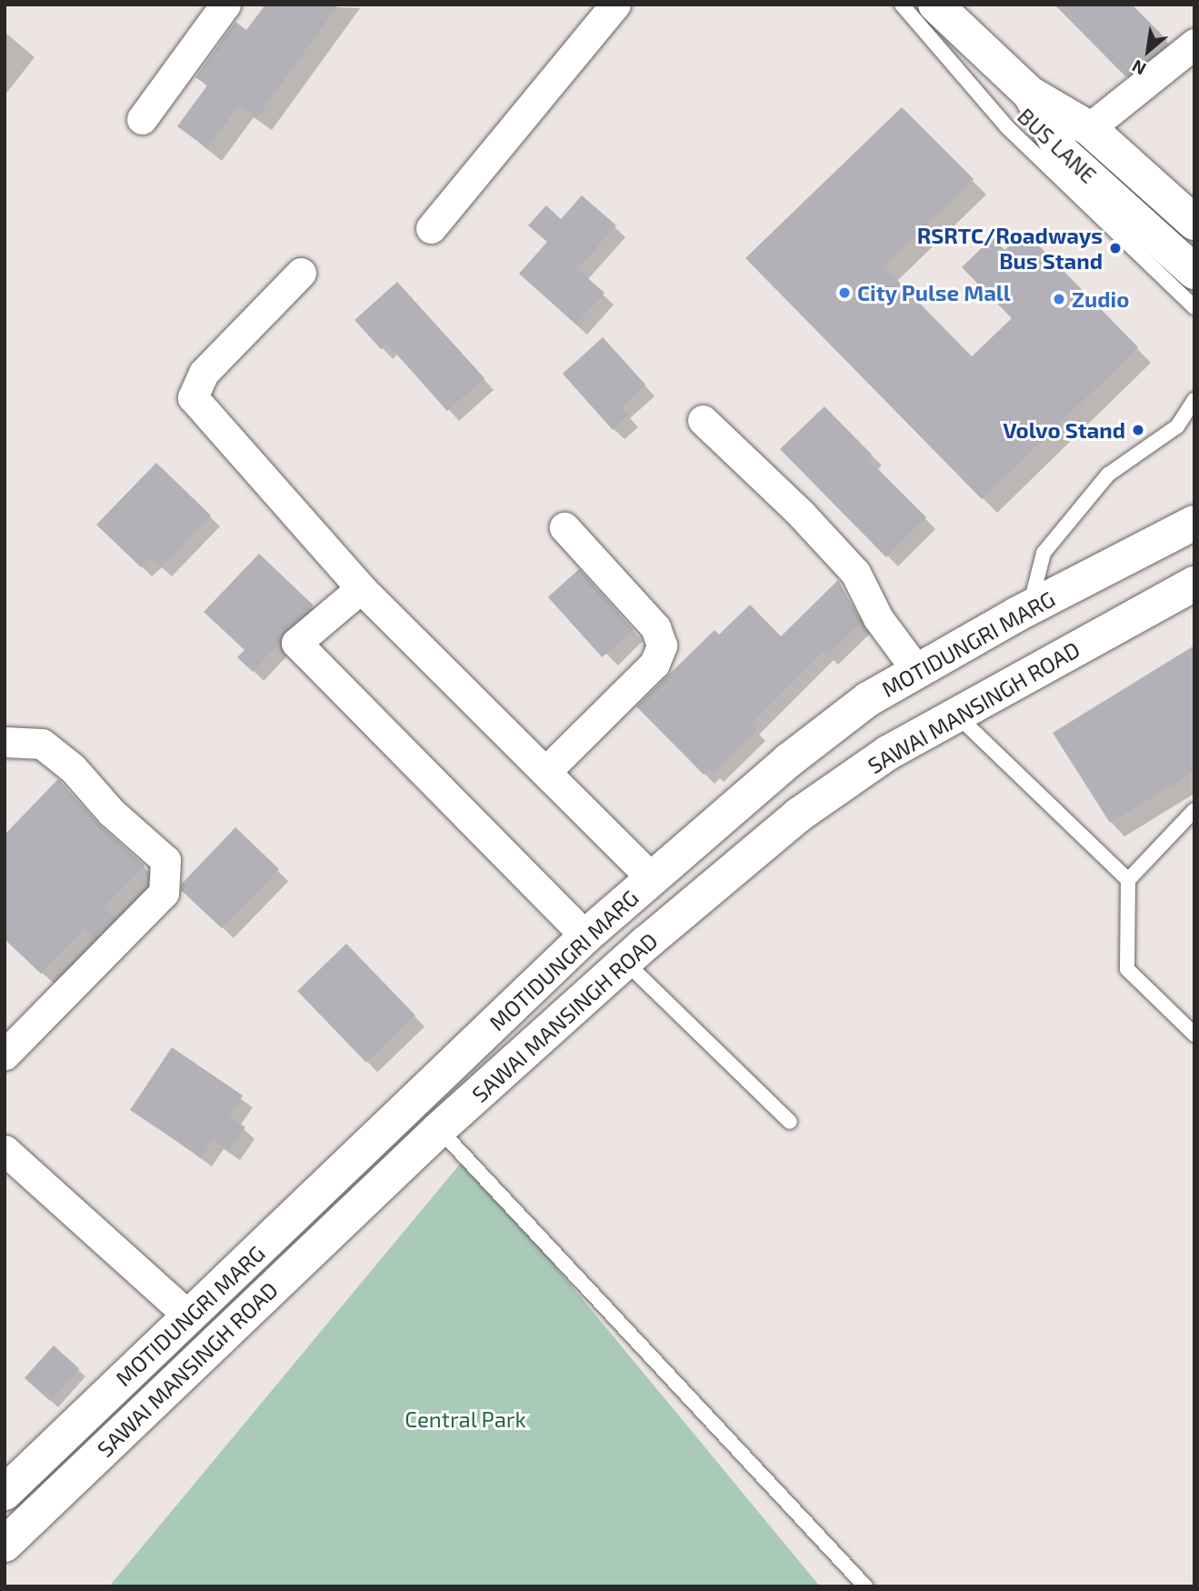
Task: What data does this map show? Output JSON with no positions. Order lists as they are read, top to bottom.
{
  "streets": {
    "main road": ["MOTIDUNGRI MARG", "SAWAI MANSINGH ROAD"],
    "lane": ["BUS LANE"]
  },
  "parks": ["Central Park"],
  "places": [
    "RSRTC/Roadways Bus Stand",
    "City Pulse Mall",
    "Zudio",
    "Volvo Stand"
  ],
  "north": "bottom left"
}
